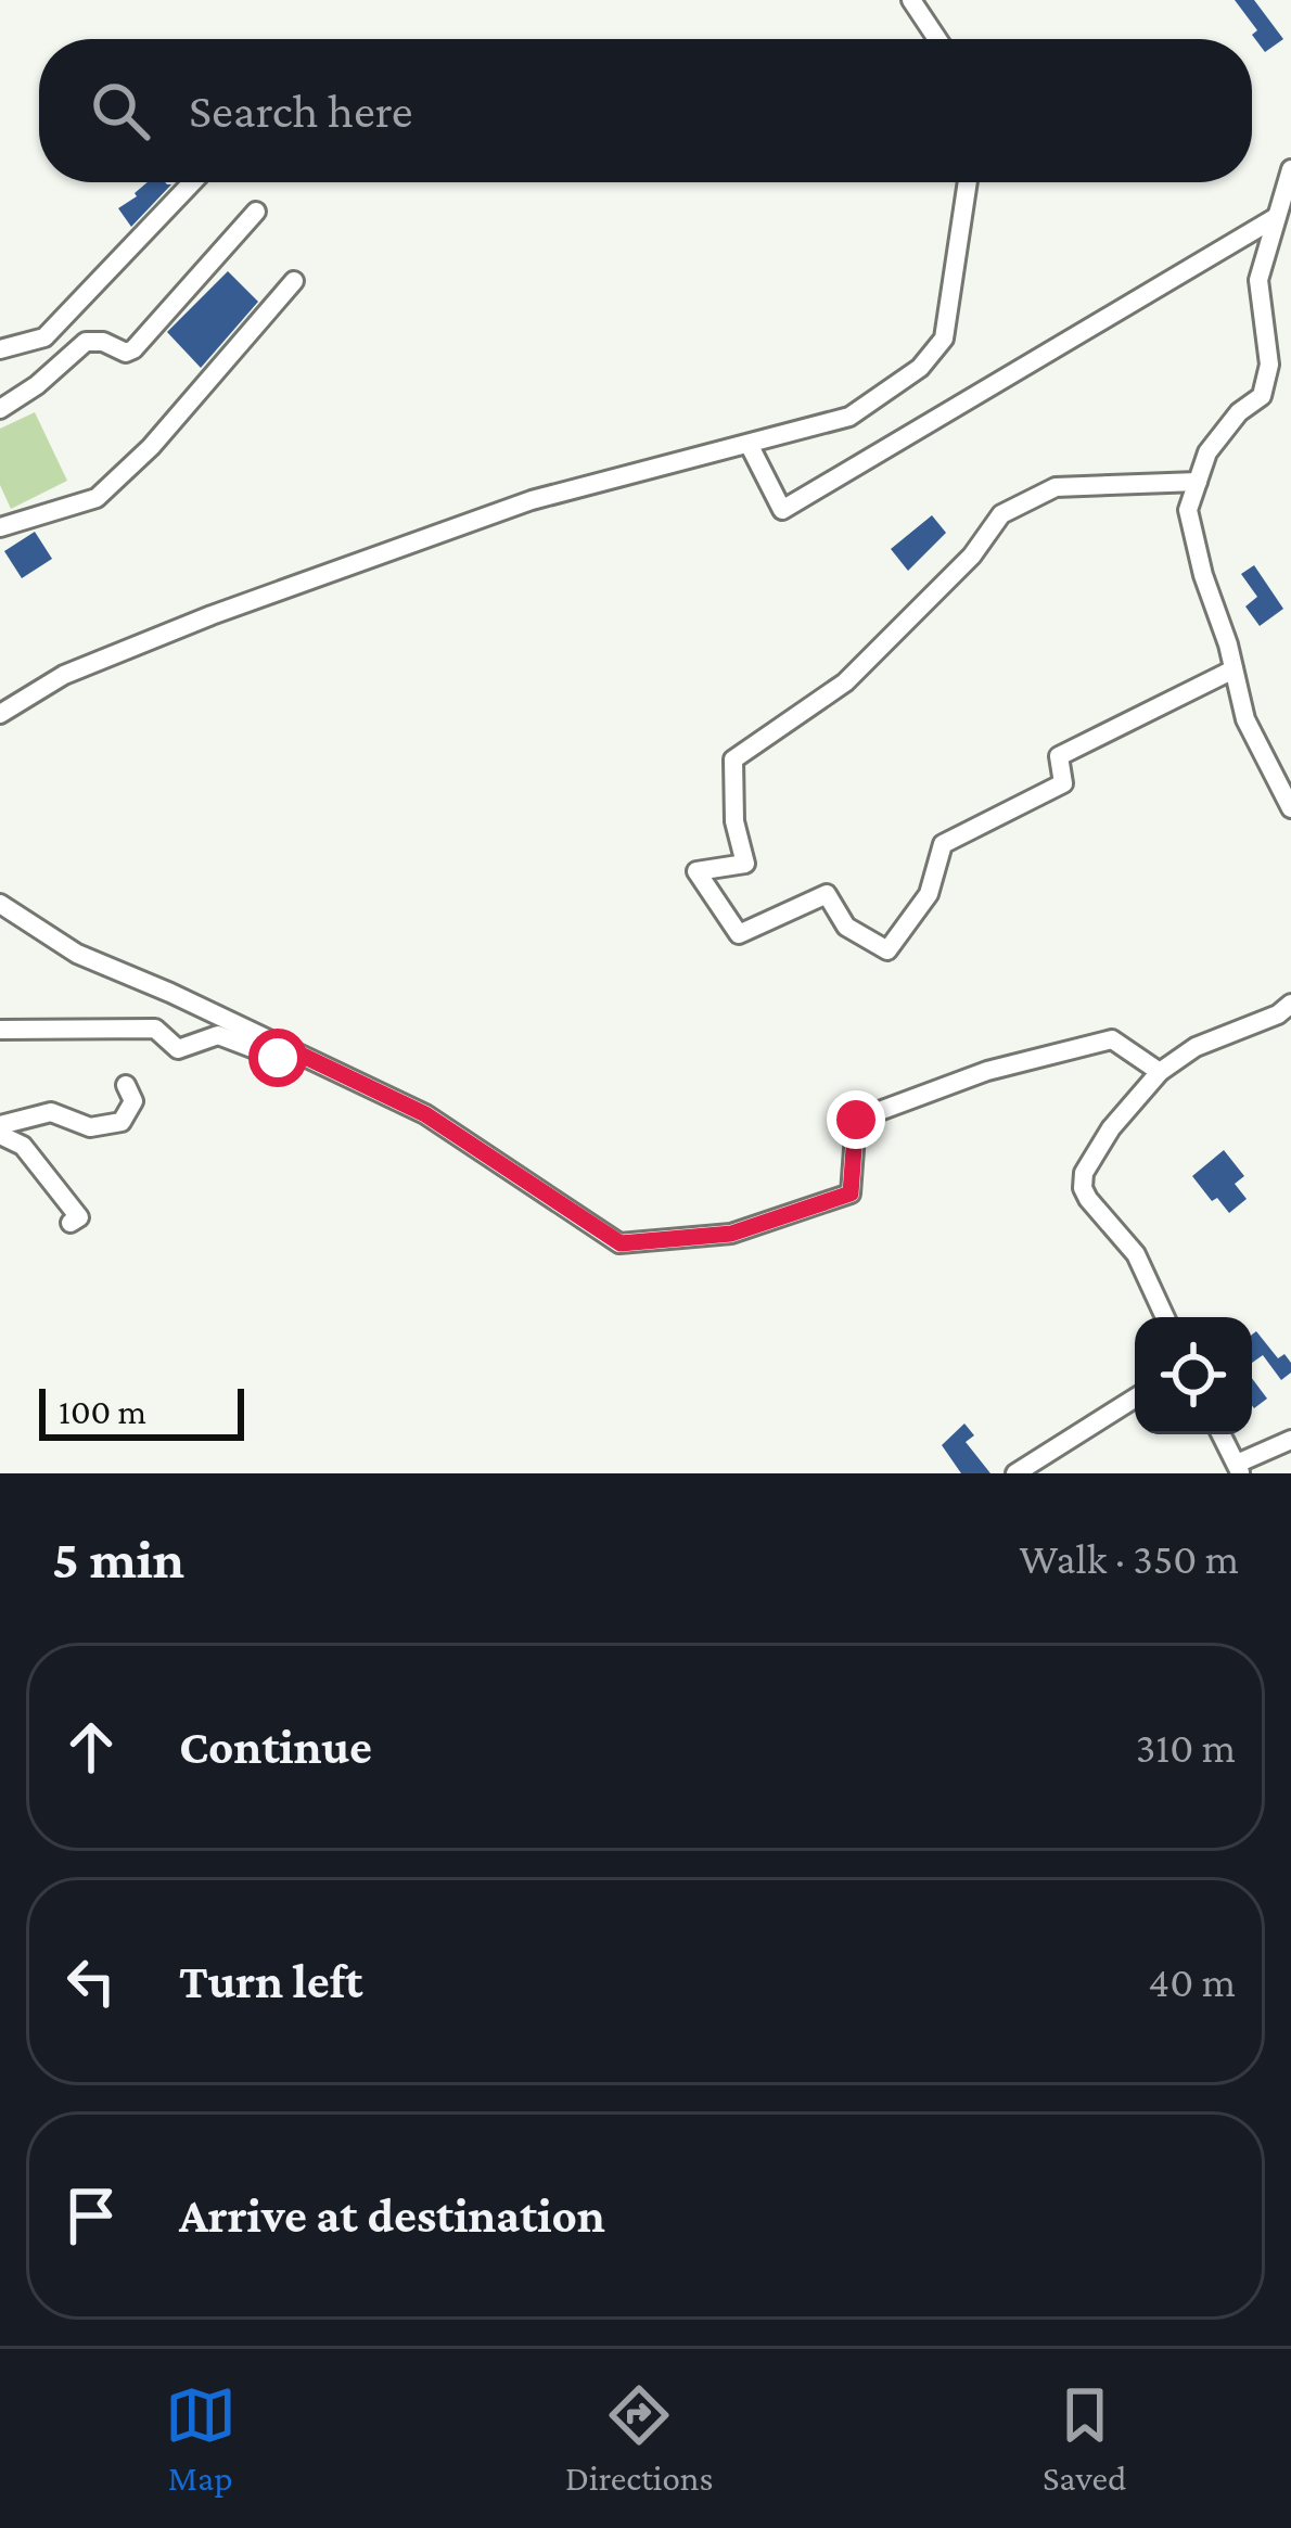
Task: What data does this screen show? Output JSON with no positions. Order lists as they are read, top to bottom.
{
  "scale_bar": "100 m",
  "page": {
    "search": "Search here",
    "scale": "100 m",
    "heading": ["5 min", "Walk · 350 m"],
    "list": [
      ["Continue", "310 m"],
      ["Turn left", "40 m"],
      "Arrive at destination"
    ],
    "nav": ["Map", "Directions", "Saved"]
  }
}
